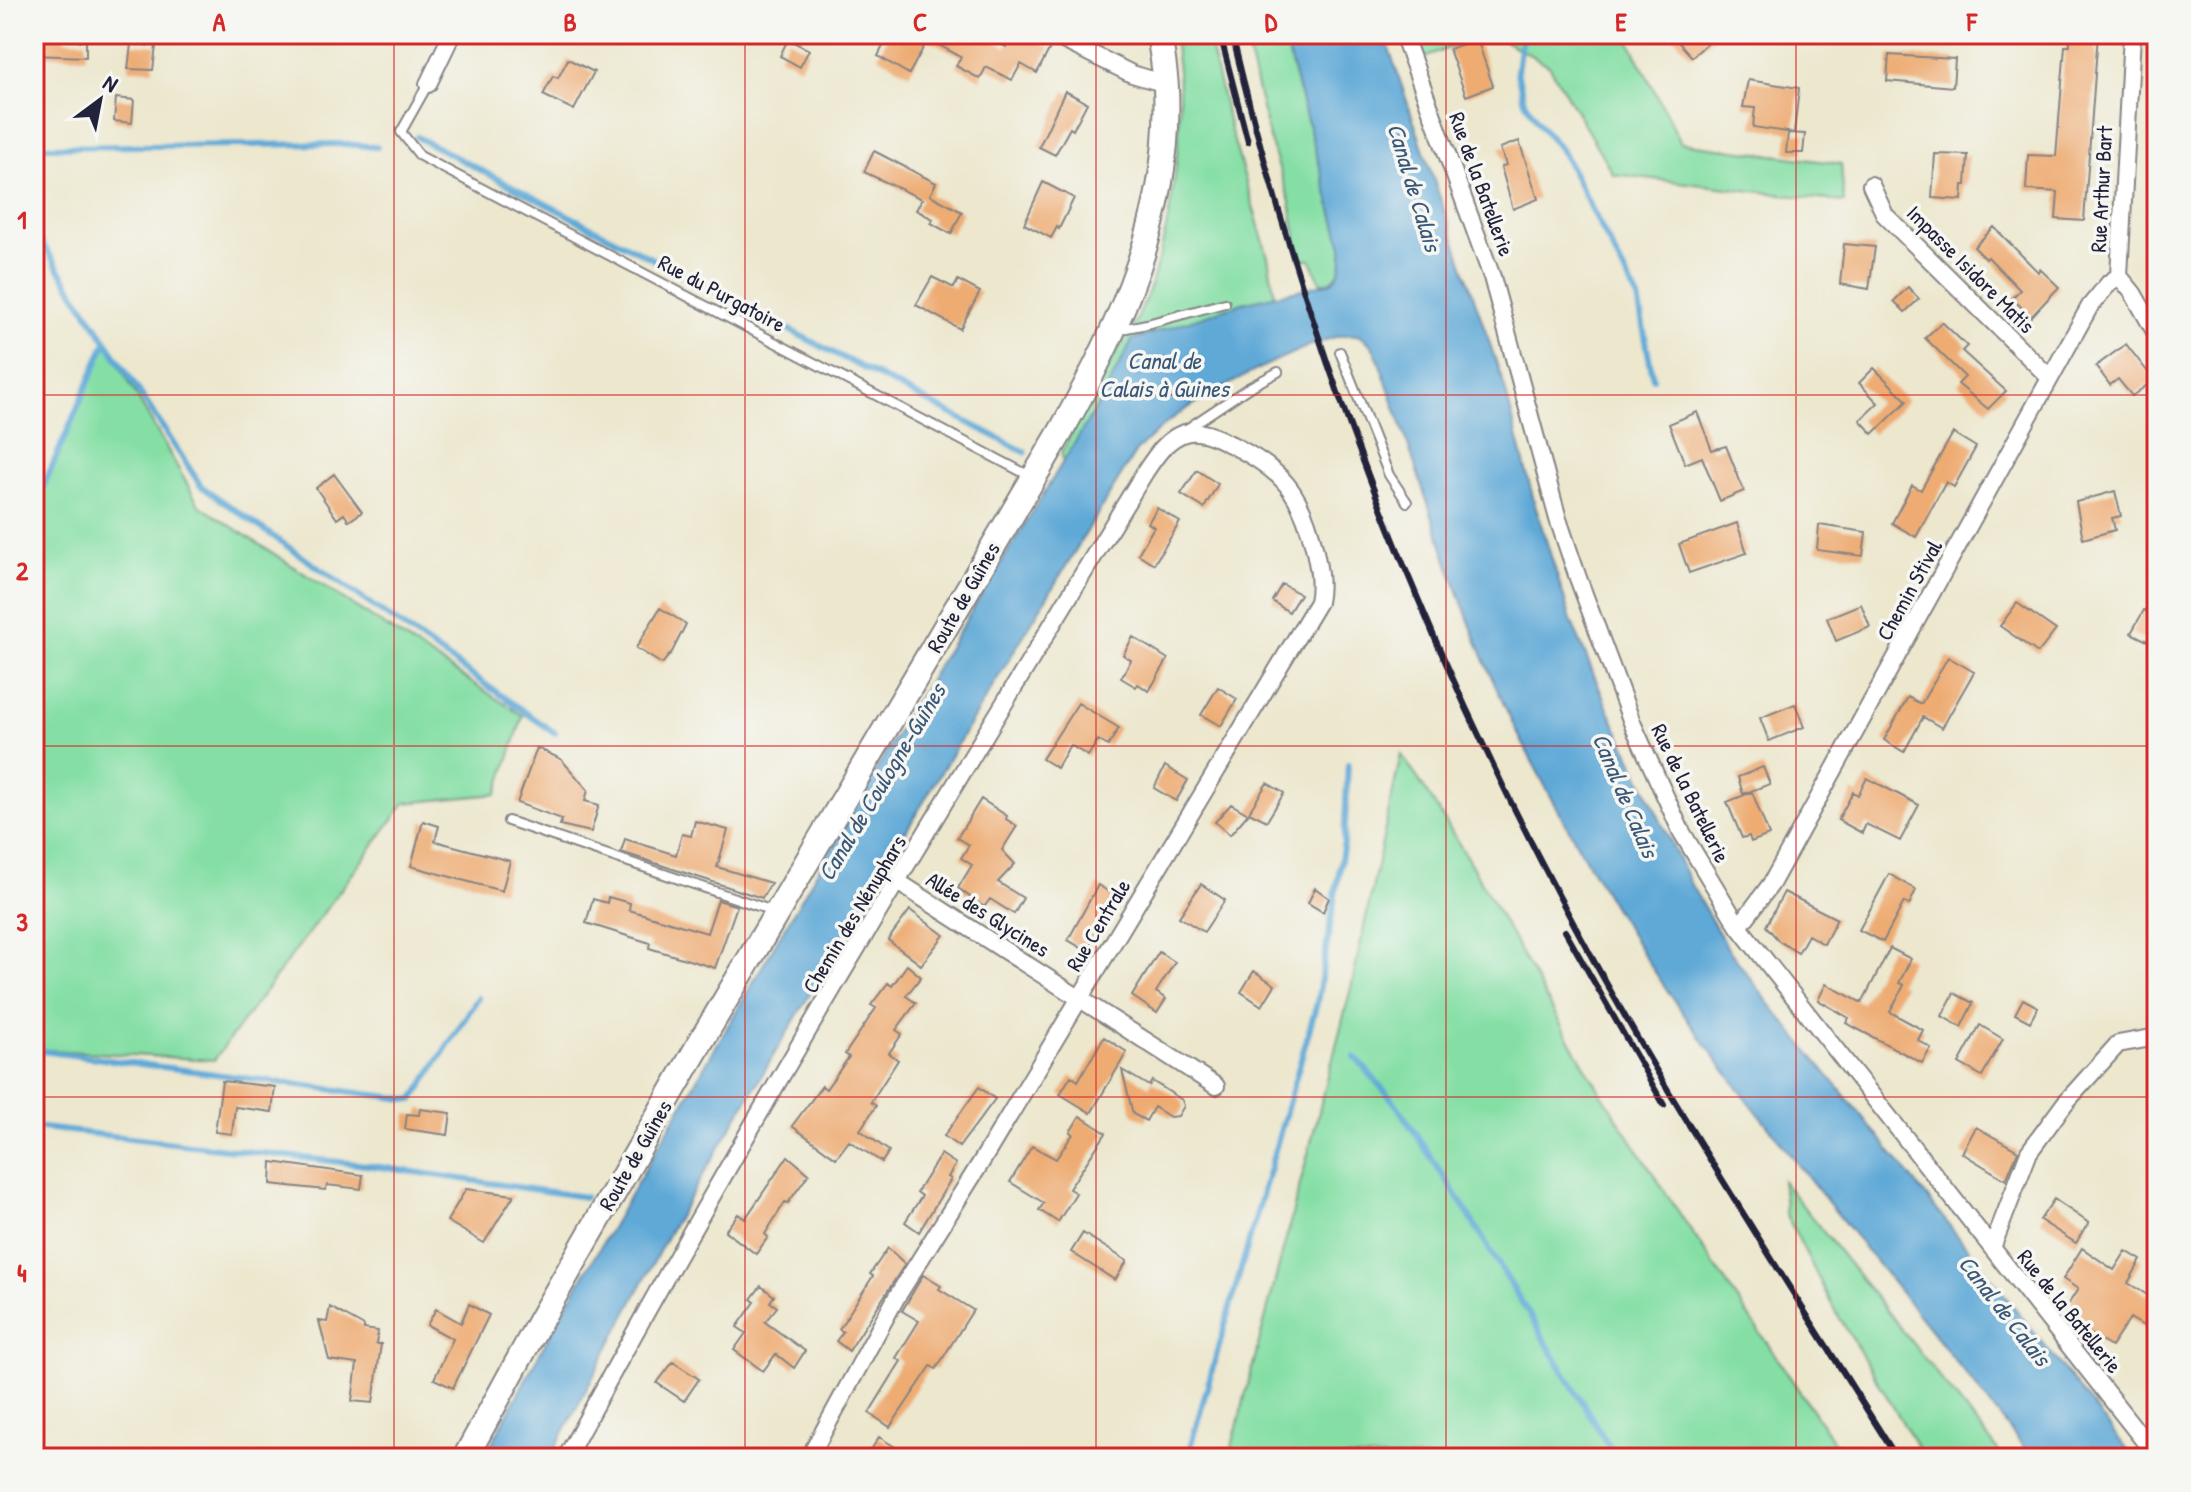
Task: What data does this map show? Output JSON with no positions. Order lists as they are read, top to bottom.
{
  "streets": {
    "main road": ["Route de Guînes"],
    "street": [
      "Rue de la Batellerie",
      "Rue Arthur Bart",
      "Impasse Isidore Matis",
      "Chemin Stival",
      "Chemin des Nénuphars",
      "Allée des Glycines",
      "Rue Centrale"
    ],
    "lane": ["Rue du Purgatoire"]
  },
  "crossings": [
    ["Rue de la Batellerie", "Chemin Stival"],
    ["Rue Arthur Bart", "Chemin Stival"],
    ["Impasse Isidore Matis", "Chemin Stival"],
    ["Rue du Purgatoire", "Route de Guînes"],
    ["Chemin des Nénuphars", "Allée des Glycines"],
    ["Chemin des Nénuphars", "Rue Centrale"],
    ["Allée des Glycines", "Rue Centrale"]
  ],
  "water": ["Canal de Calais", "Canal de Calais à Guines", "Canal de Coulogne-Guînes"],
  "north": "top right",
  "grid": {
    "columns": [
      "A",
      "B",
      "C",
      "D",
      "E",
      "F"
    ],
    "rows": [
      "1",
      "2",
      "3",
      "4"
    ]
  }
}
